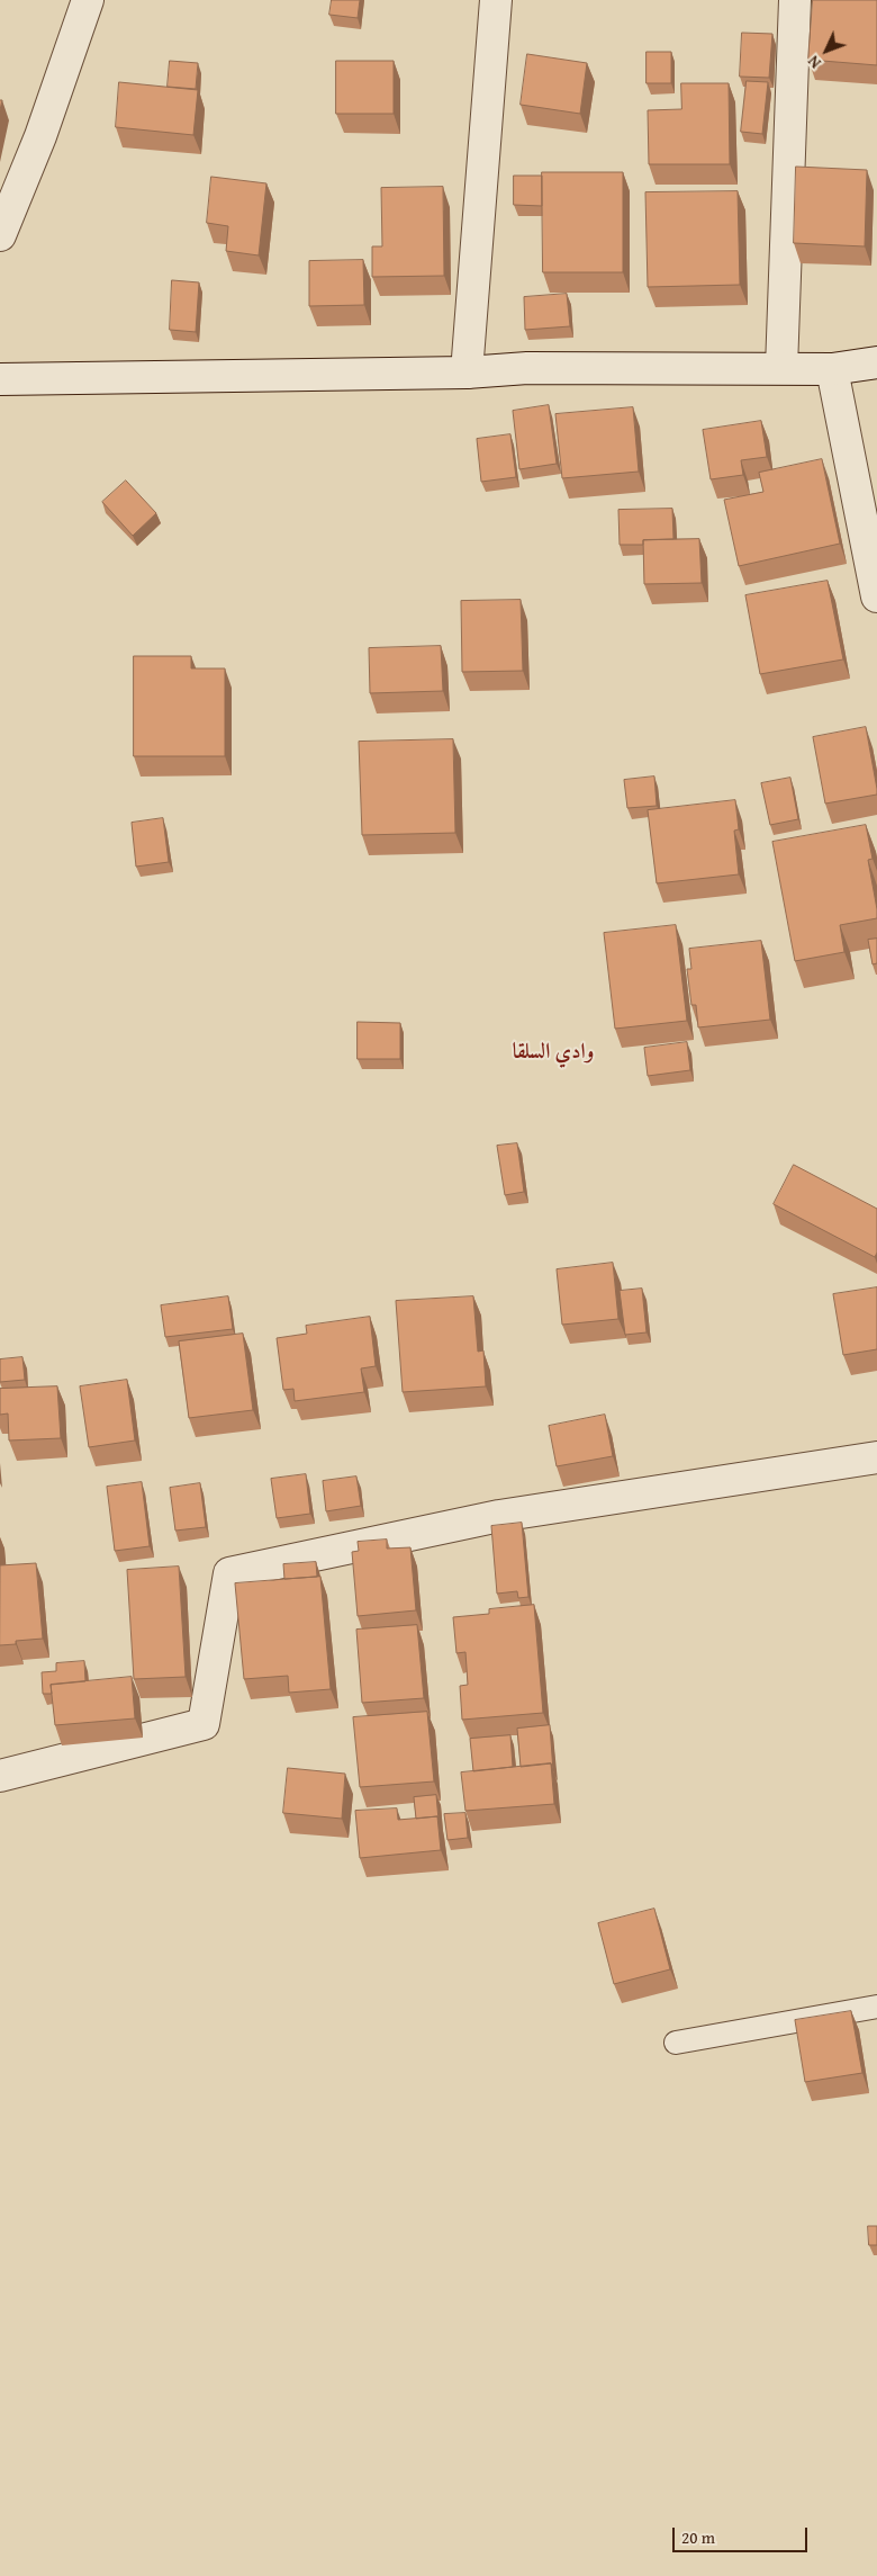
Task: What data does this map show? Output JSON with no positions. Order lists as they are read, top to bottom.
{
  "districts": ["وادي السلقا"],
  "scale_bar": "20 m",
  "north": "bottom left"
}
